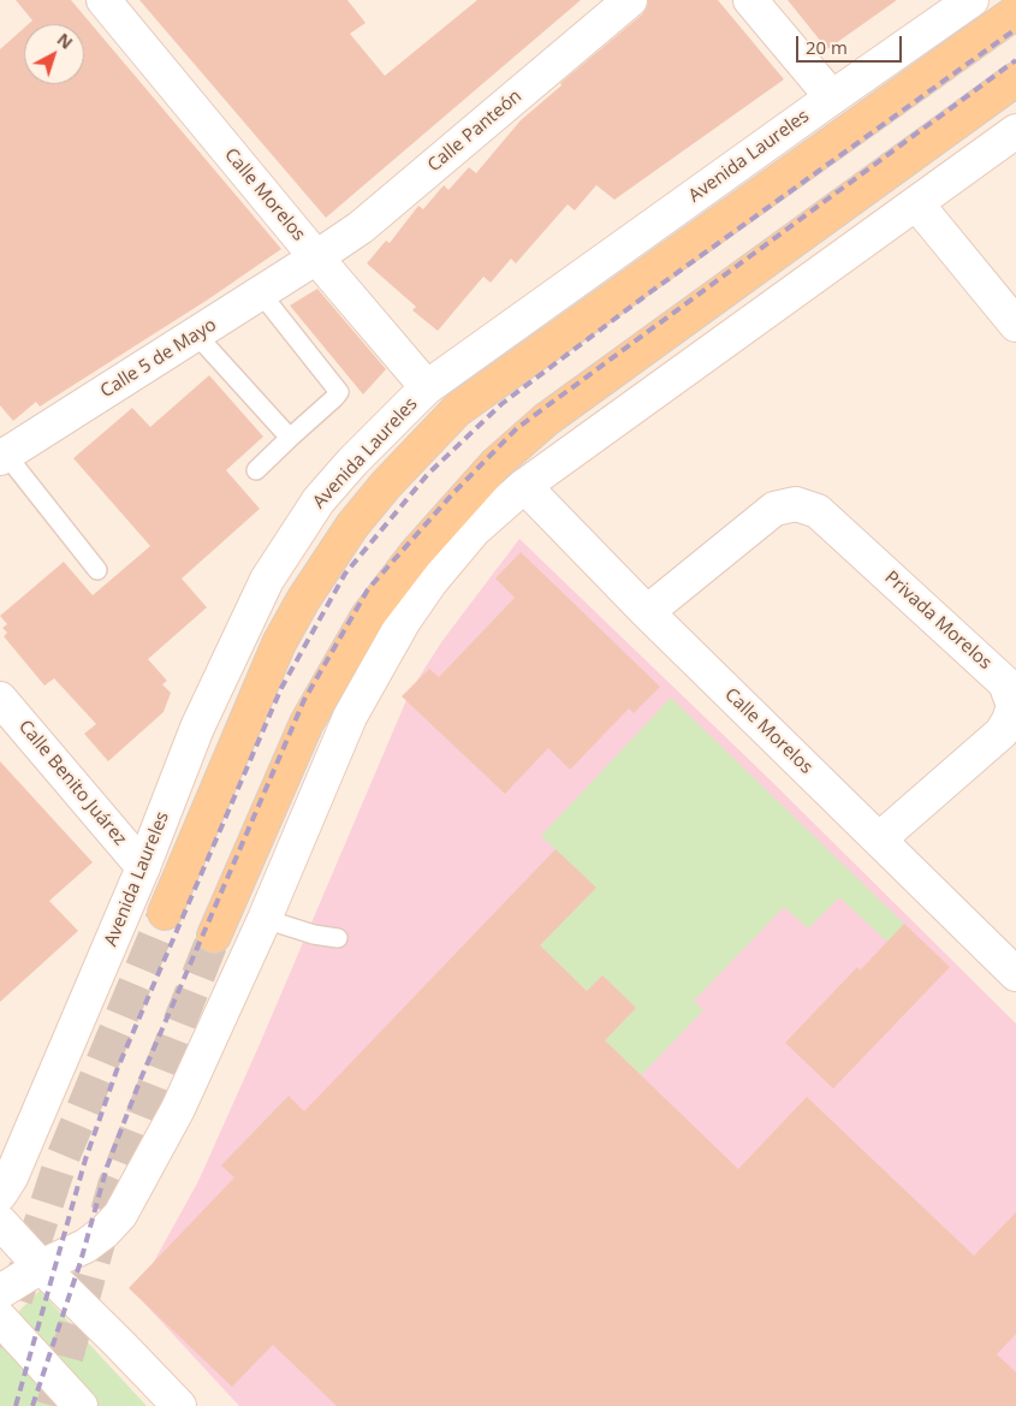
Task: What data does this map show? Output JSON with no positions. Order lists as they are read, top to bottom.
{
  "streets": {
    "main road": [
      "Calle Panteón",
      "Avenida Laureles",
      "Calle Morelos",
      "Calle 5 de Mayo",
      "Privada Morelos",
      "Calle Benito Juárez"
    ]
  },
  "crossings": [
    ["Calle Panteón", "Calle Morelos"],
    ["Calle Panteón", "Calle 5 de Mayo"],
    ["Avenida Laureles", "Calle Morelos"],
    ["Avenida Laureles", "Calle Benito Juárez"],
    ["Calle Morelos", "Calle 5 de Mayo"],
    ["Calle Morelos", "Privada Morelos"]
  ],
  "scale_bar": "20 m",
  "north": "top right"
}
